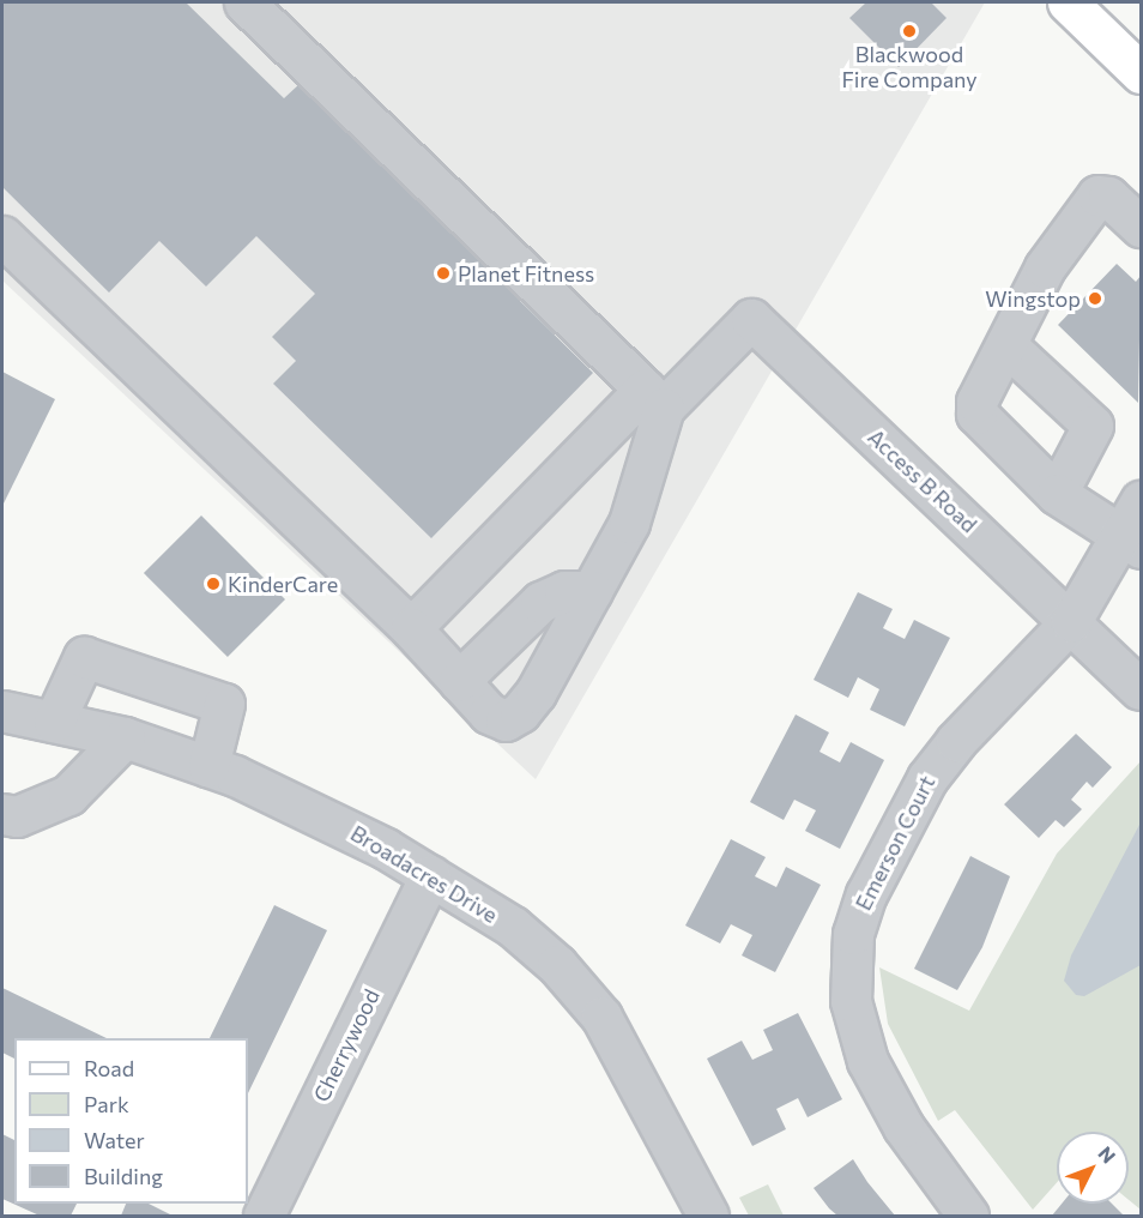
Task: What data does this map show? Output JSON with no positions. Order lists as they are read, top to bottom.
{
  "streets": {
    "street": [
      "Access B Road",
      "Emerson Court",
      "Broadacres Drive",
      "Cherrywood"
    ]
  },
  "crossings": [
    ["Access B Road", "Emerson Court"],
    ["Broadacres Drive", "Cherrywood"]
  ],
  "places": [
    "Blackwood Fire Company",
    "Planet Fitness",
    "Wingstop",
    "KinderCare"
  ],
  "legend": [
    "Road",
    "Park",
    "Water",
    "Building"
  ],
  "north": "top right"
}
